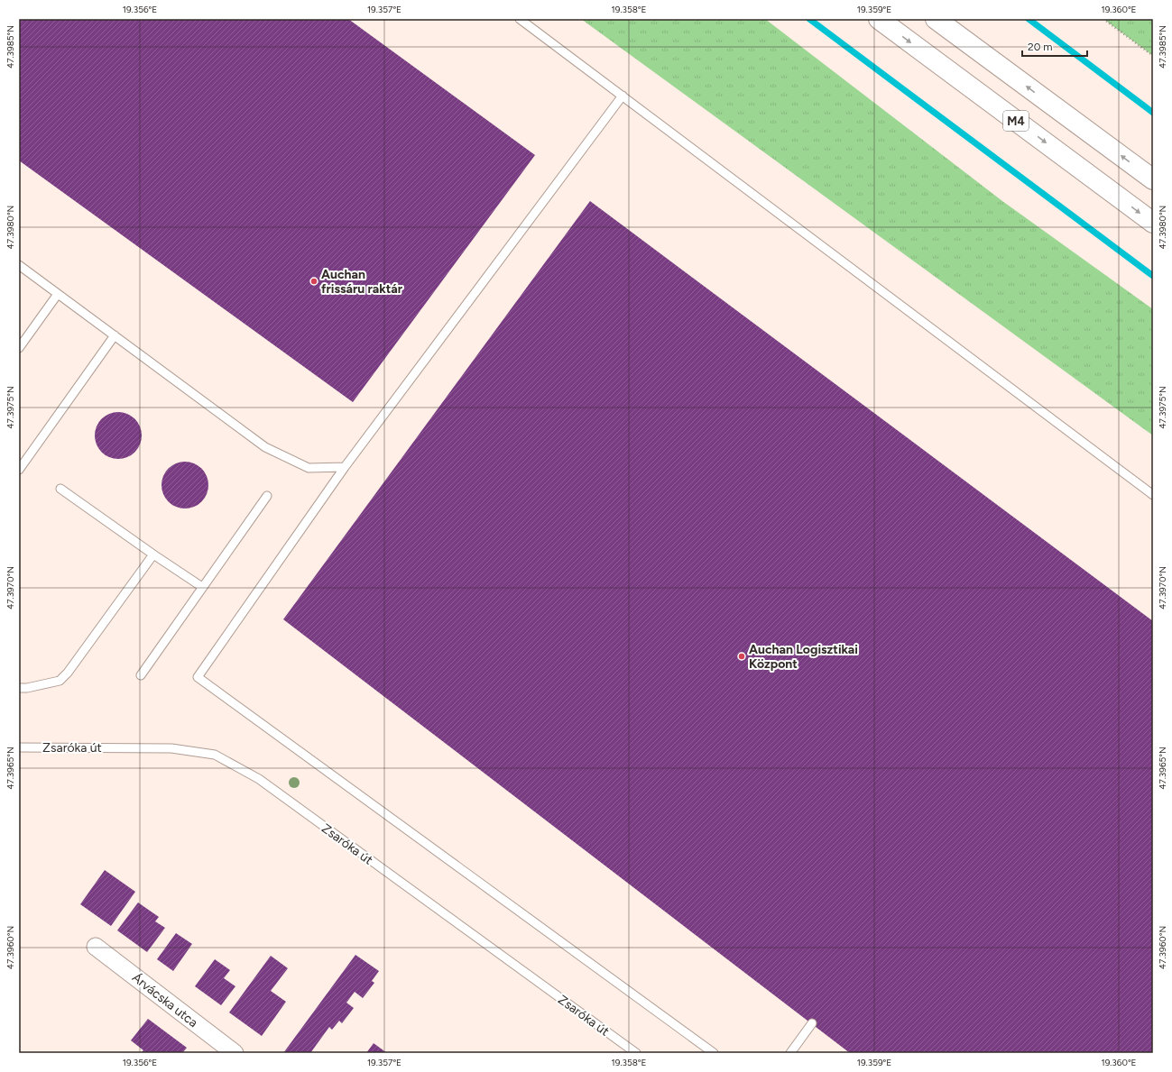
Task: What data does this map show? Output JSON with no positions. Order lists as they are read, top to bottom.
{
  "streets": {
    "highway": ["M4"],
    "street": ["Árvácska utca"],
    "lane": ["Zsaróka út"]
  },
  "places": ["Auchan frissáru raktár", "Auchan Logisztikai Központ"],
  "scale_bar": "20 m",
  "coordinates": [
    "19.356°E",
    "19.357°E",
    "19.358°E",
    "19.359°E",
    "19.360°E",
    "47.3985°N",
    "47.3980°N",
    "47.3975°N",
    "47.3970°N",
    "47.3965°N",
    "47.3960°N"
  ]
}
